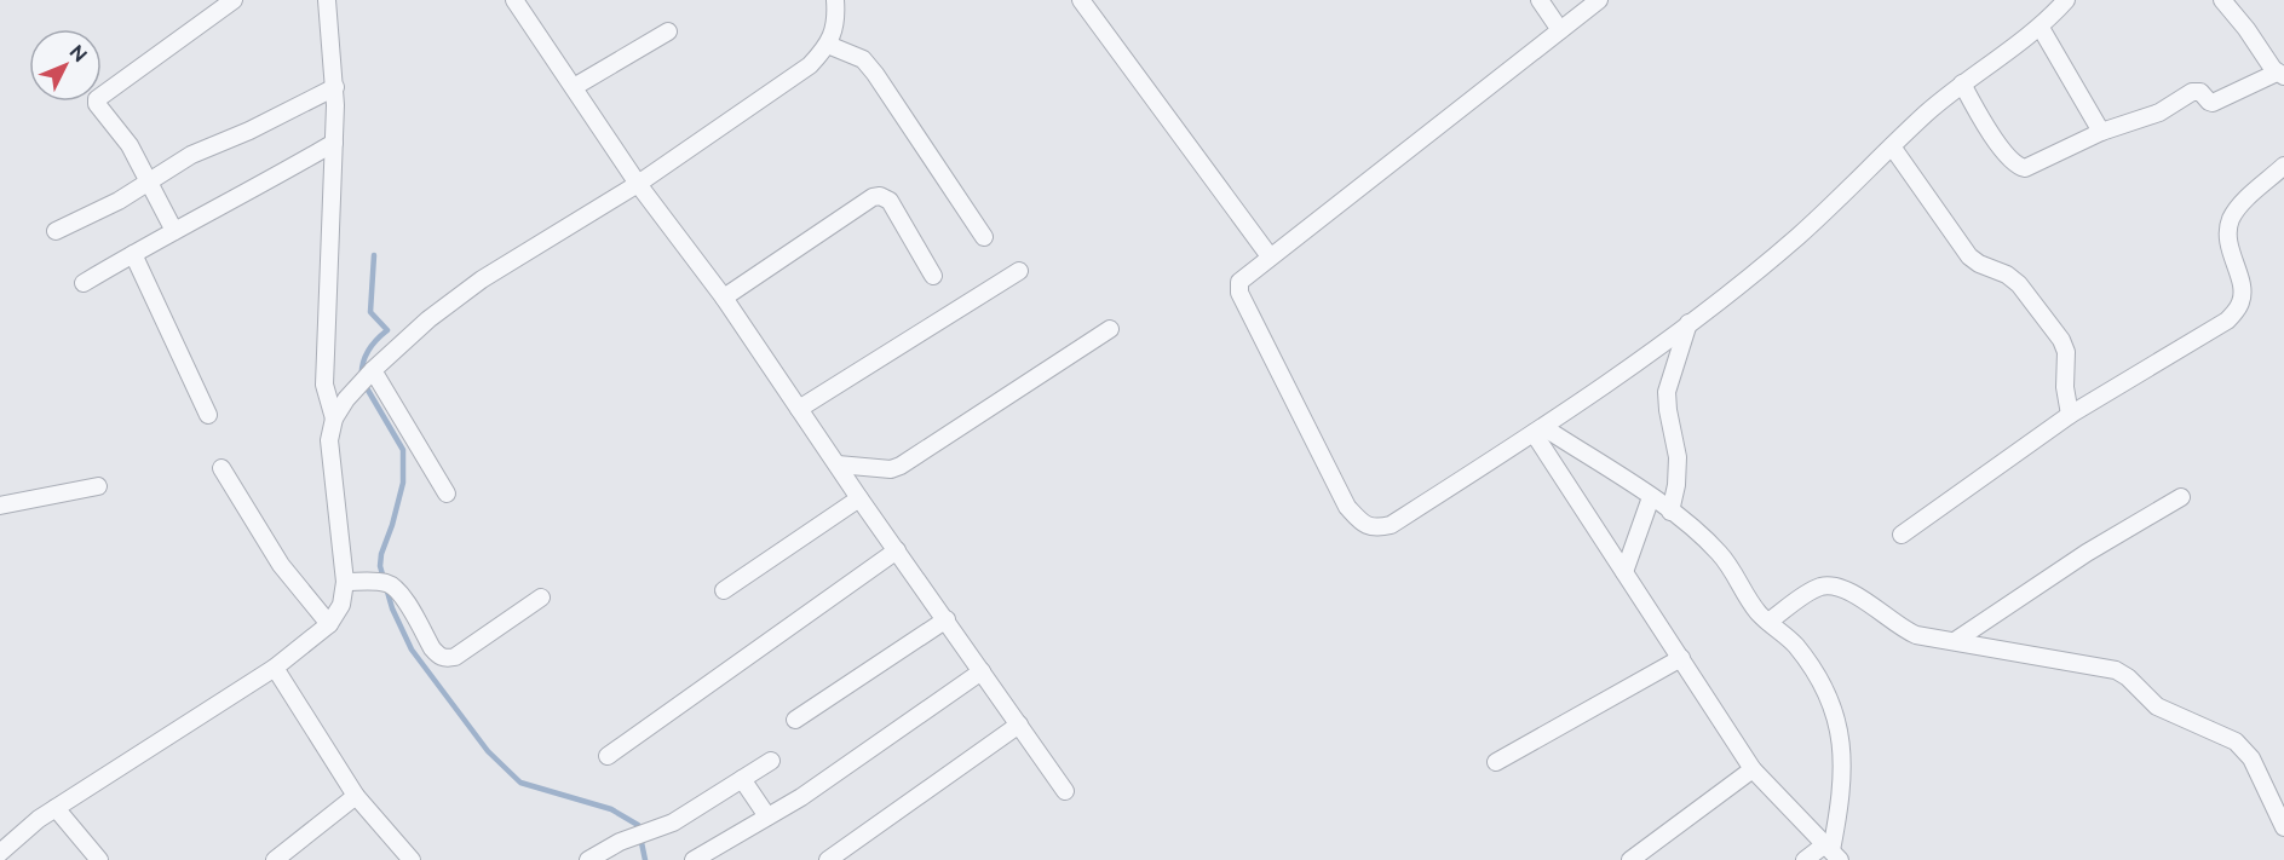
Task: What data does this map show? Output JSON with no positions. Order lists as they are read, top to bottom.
{
  "north": "top right"
}
